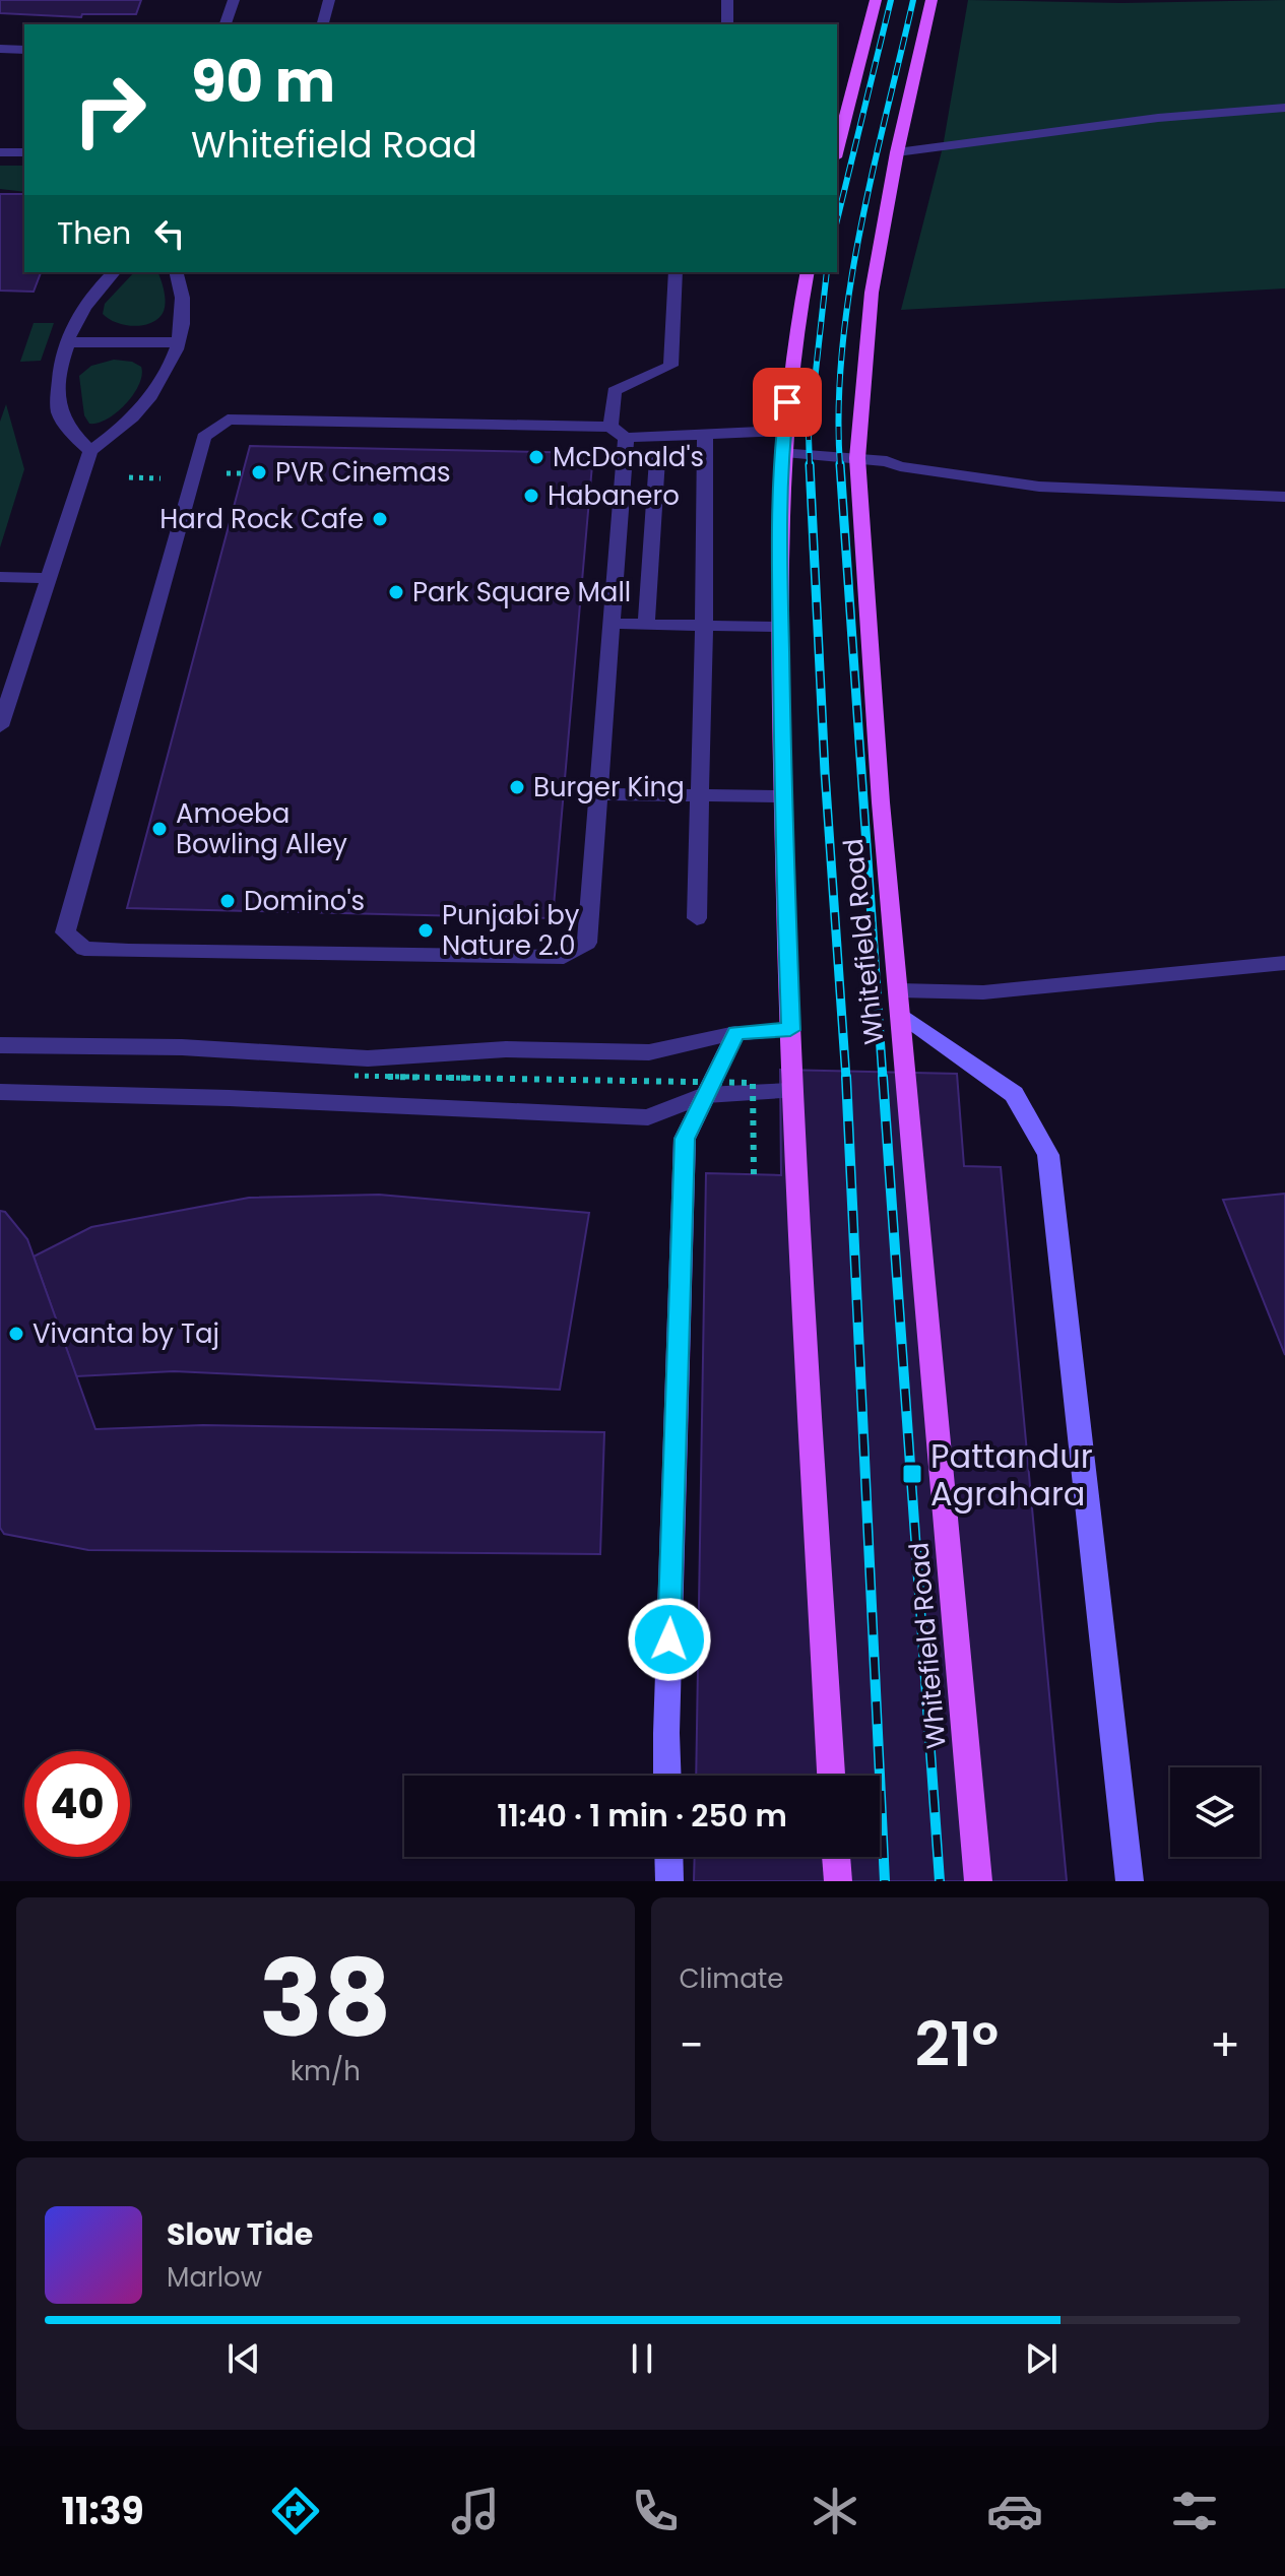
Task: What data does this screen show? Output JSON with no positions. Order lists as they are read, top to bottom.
{
  "streets": {
    "main road": ["Whitefield Road"]
  },
  "places": {
    "other": [
      "McDonald's",
      "PVR Cinemas",
      "Habanero",
      "Hard Rock Cafe",
      "Park Square Mall",
      "Burger King",
      "Amoeba Bowling Alley",
      "Domino's",
      "Punjabi by Nature 2.0",
      "Vivanta by Taj"
    ],
    "transit": ["Pattandur Agrahara"]
  },
  "page": {
    "turn": ["90 m", "Whitefield Road"],
    "then": "Then",
    "limit": "40",
    "trip": "11:40 · 1 min · 250 m",
    "tile": [
      ["38", "km/h"],
      "Climate"
    ],
    "heat": ["−", "21°", "+"],
    "song": ["Slow Tide", "Marlow"],
    "tabs": "11:39"
  }
}
